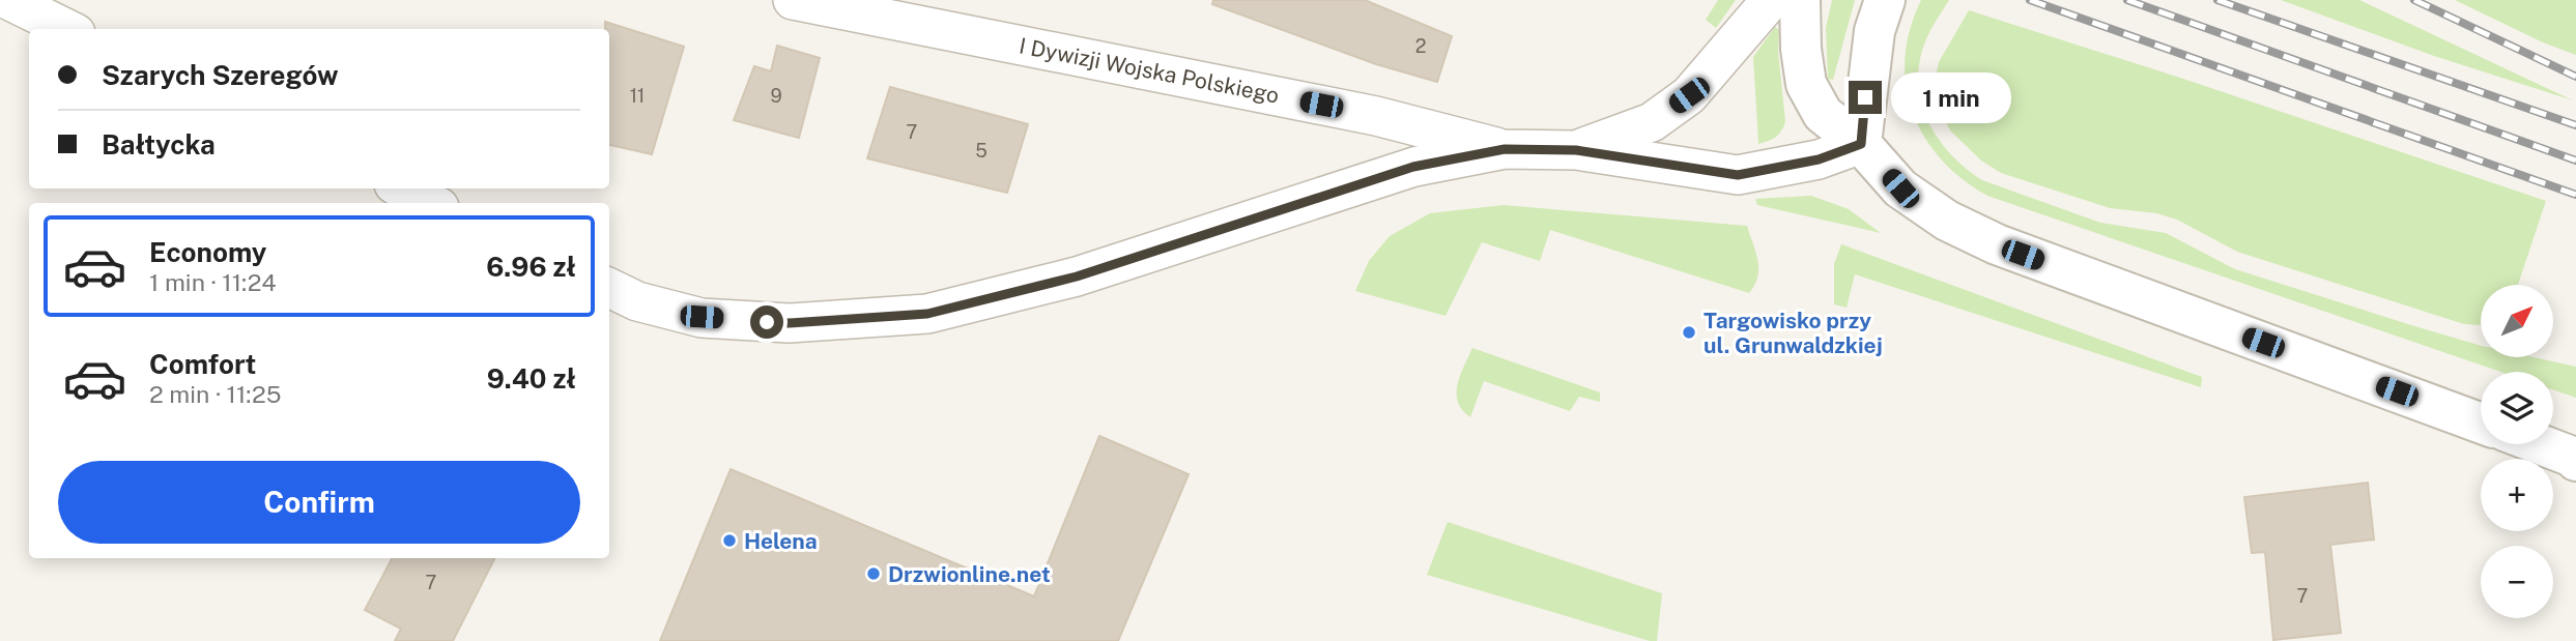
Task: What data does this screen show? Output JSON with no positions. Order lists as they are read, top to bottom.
{
  "streets": {
    "street": ["I Dywizji Wojska Polskiego"]
  },
  "places": ["Targowisko przy ul. Grunwaldzkiej", "Helena", "Drzwionline.net"],
  "house_numbers": [
    "2",
    "11",
    "9",
    "7",
    "5",
    "7",
    "7"
  ],
  "north": "top right",
  "page": {
    "banner": ["Szarych Szeregów", "Bałtycka"],
    "bubble": "1 min",
    "list": [
      {
        "name": "Economy",
        "note": "1 min · 11:24",
        "value": "6.96 zł"
      },
      {
        "name": "Comfort",
        "note": "2 min · 11:25",
        "value": "9.40 zł"
      }
    ],
    "map_buttons": ["+", "−"],
    "buttons": "Confirm"
  }
}
